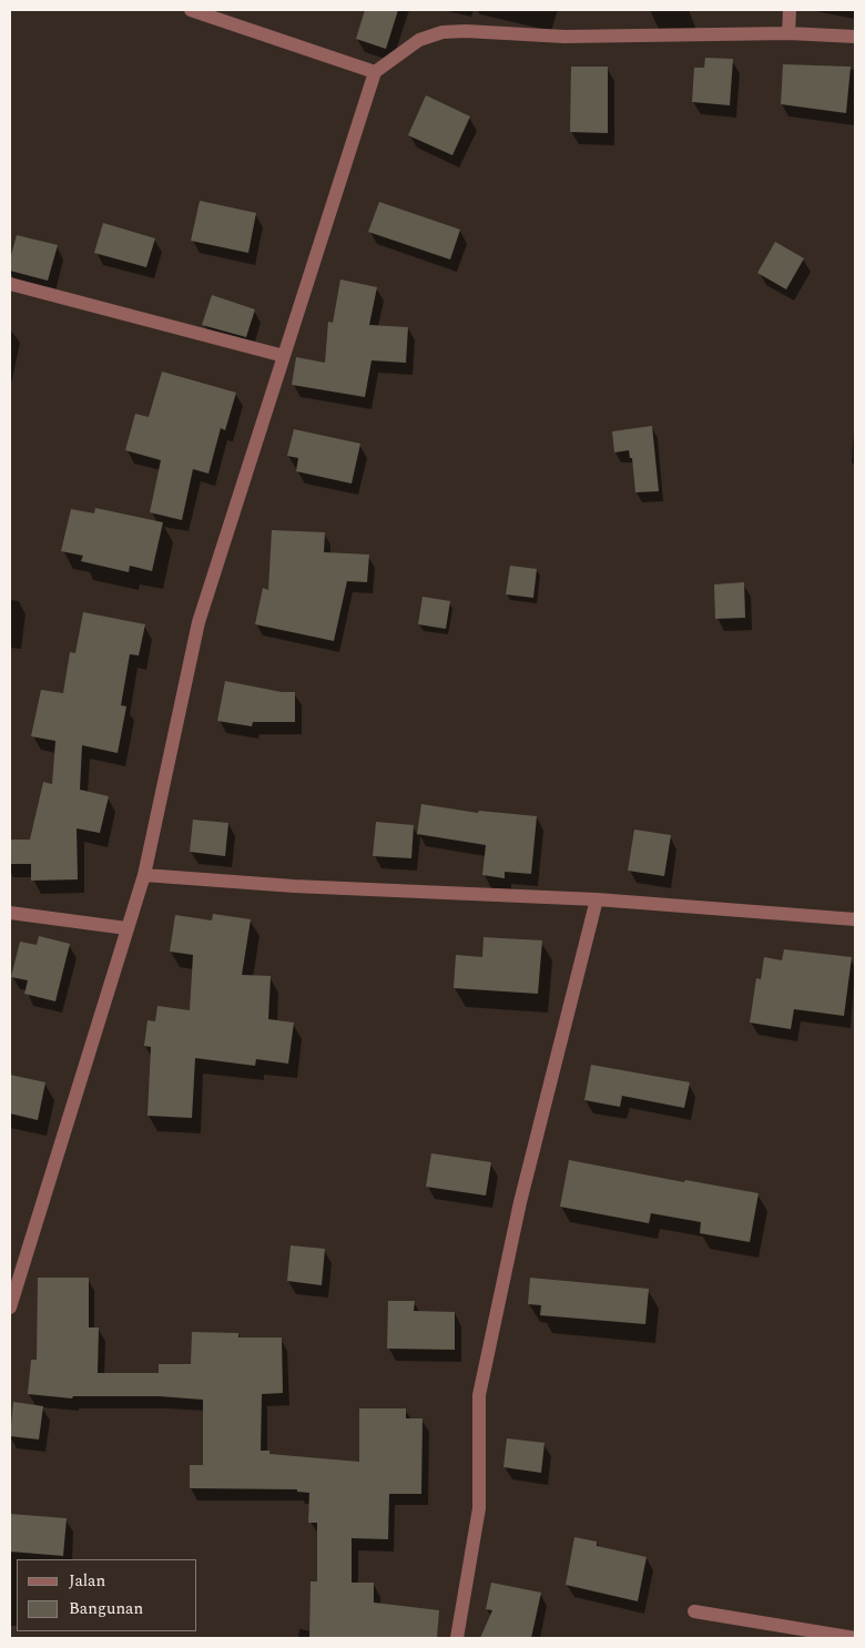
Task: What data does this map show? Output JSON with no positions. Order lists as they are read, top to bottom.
{
  "legend": ["Jalan", "Bangunan"]
}
